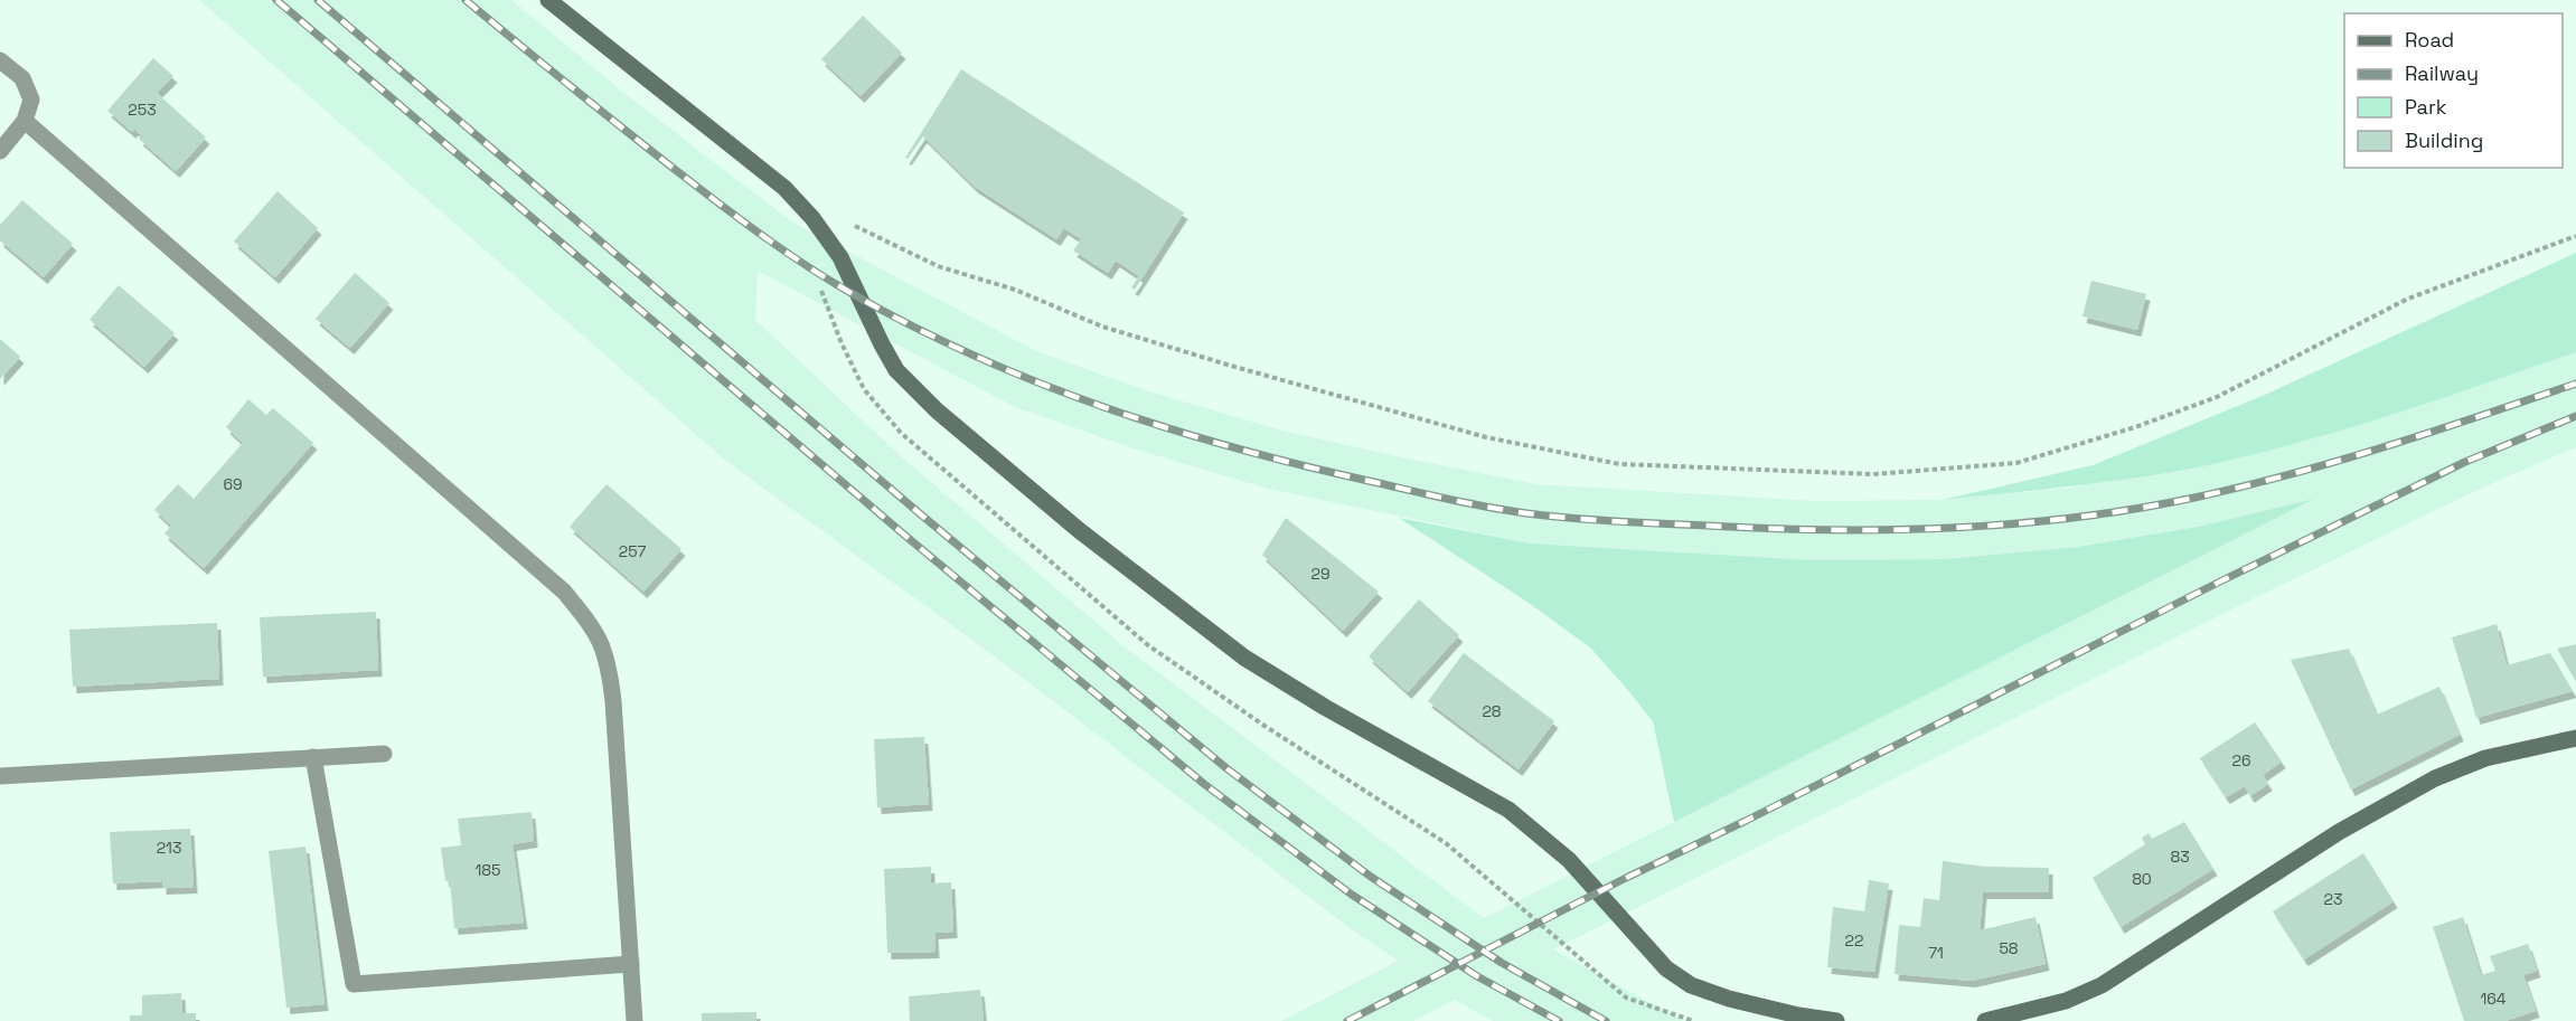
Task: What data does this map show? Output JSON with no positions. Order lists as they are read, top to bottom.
{
  "house_numbers": [
    "253",
    "69",
    "257",
    "29",
    "28",
    "26",
    "213",
    "83",
    "185",
    "80",
    "23",
    "22",
    "58",
    "71",
    "164"
  ],
  "legend": [
    "Road",
    "Railway",
    "Park",
    "Building"
  ]
}
